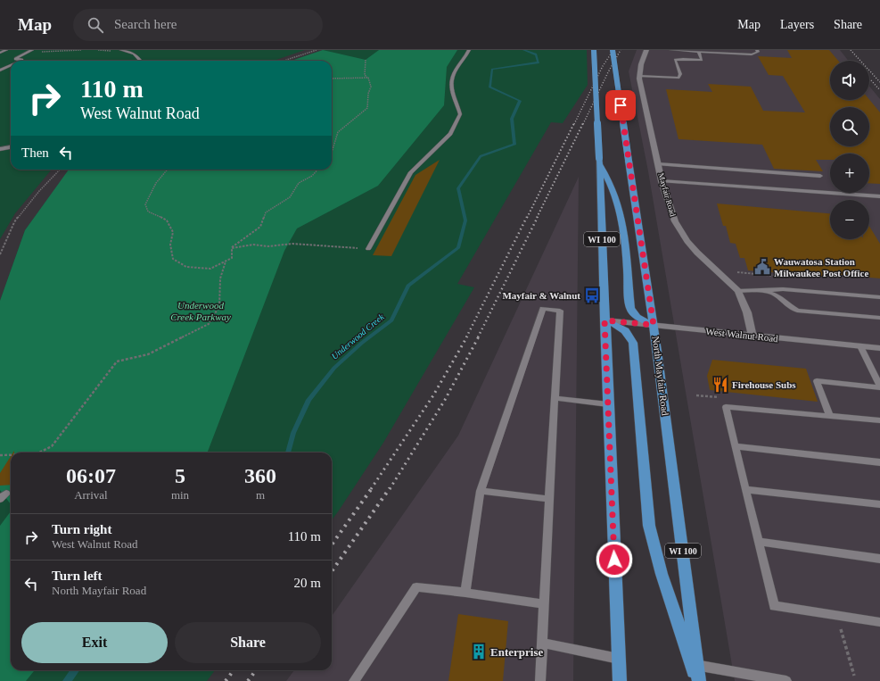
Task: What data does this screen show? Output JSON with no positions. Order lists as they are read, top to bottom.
{
  "streets": {
    "main road": ["WI 100", "North Mayfair Road"],
    "street": ["Mayfair Road", "West Walnut Road"]
  },
  "crossings": [
    ["Mayfair Road", "West Walnut Road"],
    ["WI 100", "West Walnut Road"],
    ["West Walnut Road", "North Mayfair Road"]
  ],
  "water": ["Underwood Creek"],
  "parks": ["Underwood Creek Parkway"],
  "places": {
    "public building": ["Wauwatosa Station Milwaukee Post Office"],
    "bus stop": ["Mayfair & Walnut"],
    "restaurant": ["Firehouse Subs"],
    "building": ["Enterprise"]
  },
  "page": {
    "header": "Map",
    "search": "Search here",
    "nav": ["Map", "Layers", "Share"],
    "map_buttons": ["+", "−"],
    "turn": ["110 m", "West Walnut Road"],
    "then": "Then",
    "eta": [
      "06:07",
      "Arrival",
      "5",
      "min",
      "360",
      "m"
    ],
    "list": [
      {
        "name": "Turn right",
        "note": "West Walnut Road",
        "value": "110 m"
      },
      {
        "name": "Turn left",
        "note": "North Mayfair Road",
        "value": "20 m"
      }
    ],
    "buttons": ["Exit", "Share"]
  }
}
